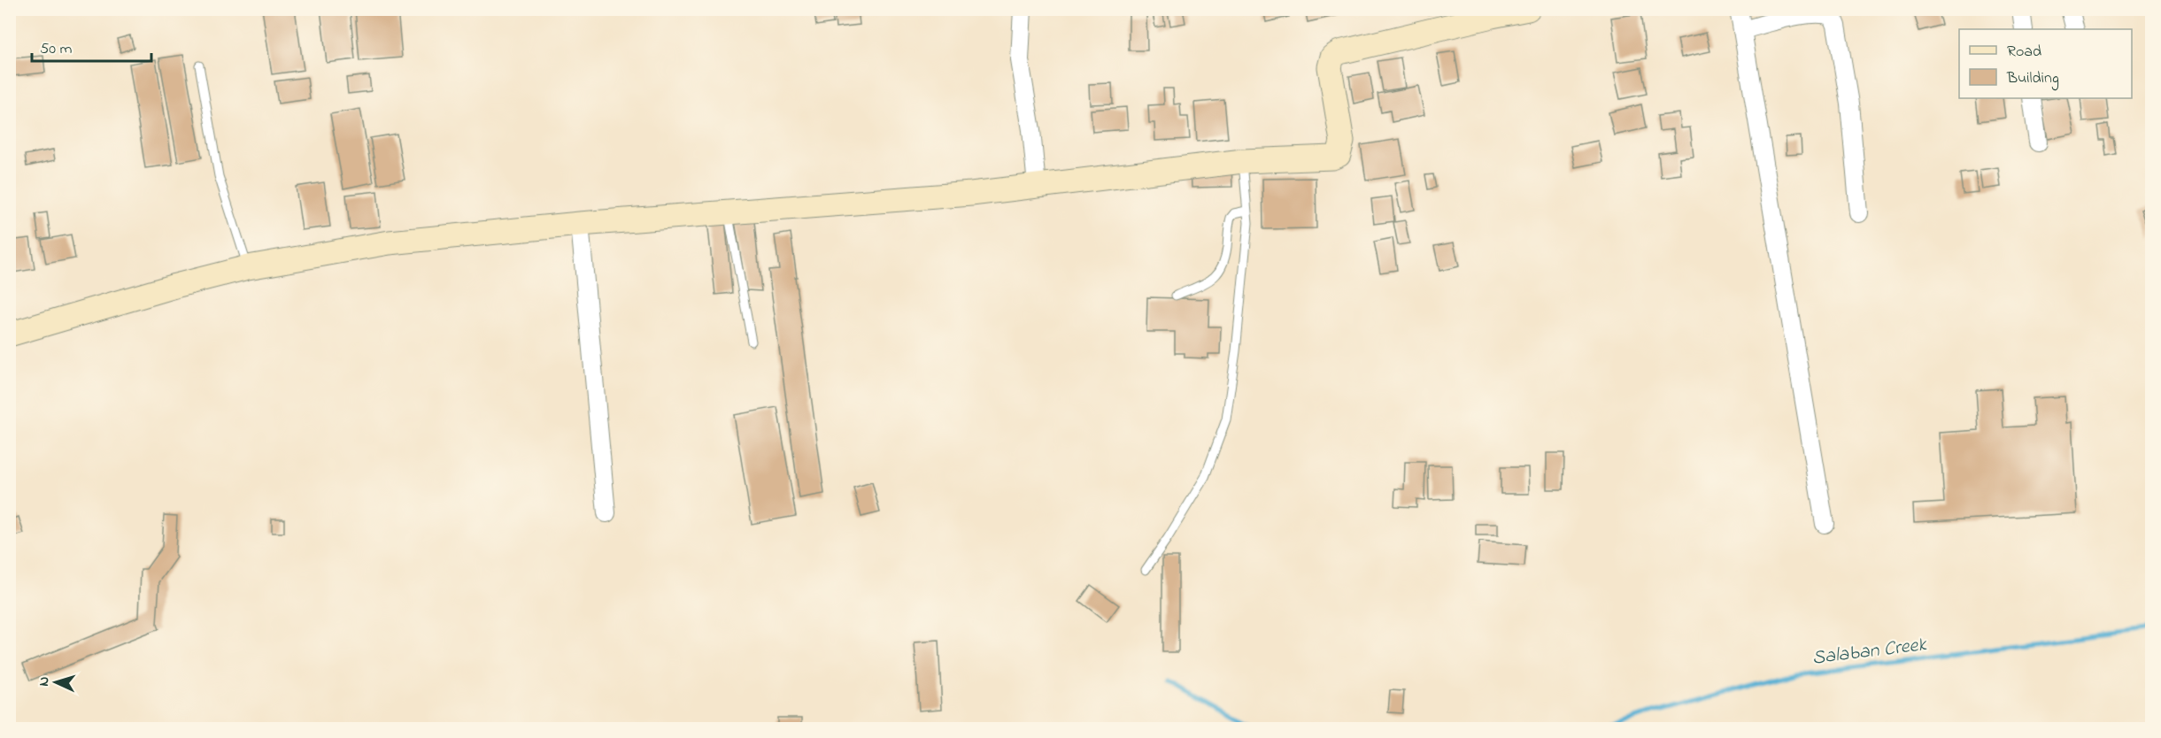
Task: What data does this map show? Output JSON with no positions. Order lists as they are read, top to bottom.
{
  "water": ["Salaban Creek"],
  "legend": ["Road", "Building"],
  "scale_bar": "50 m",
  "north": "left"
}
